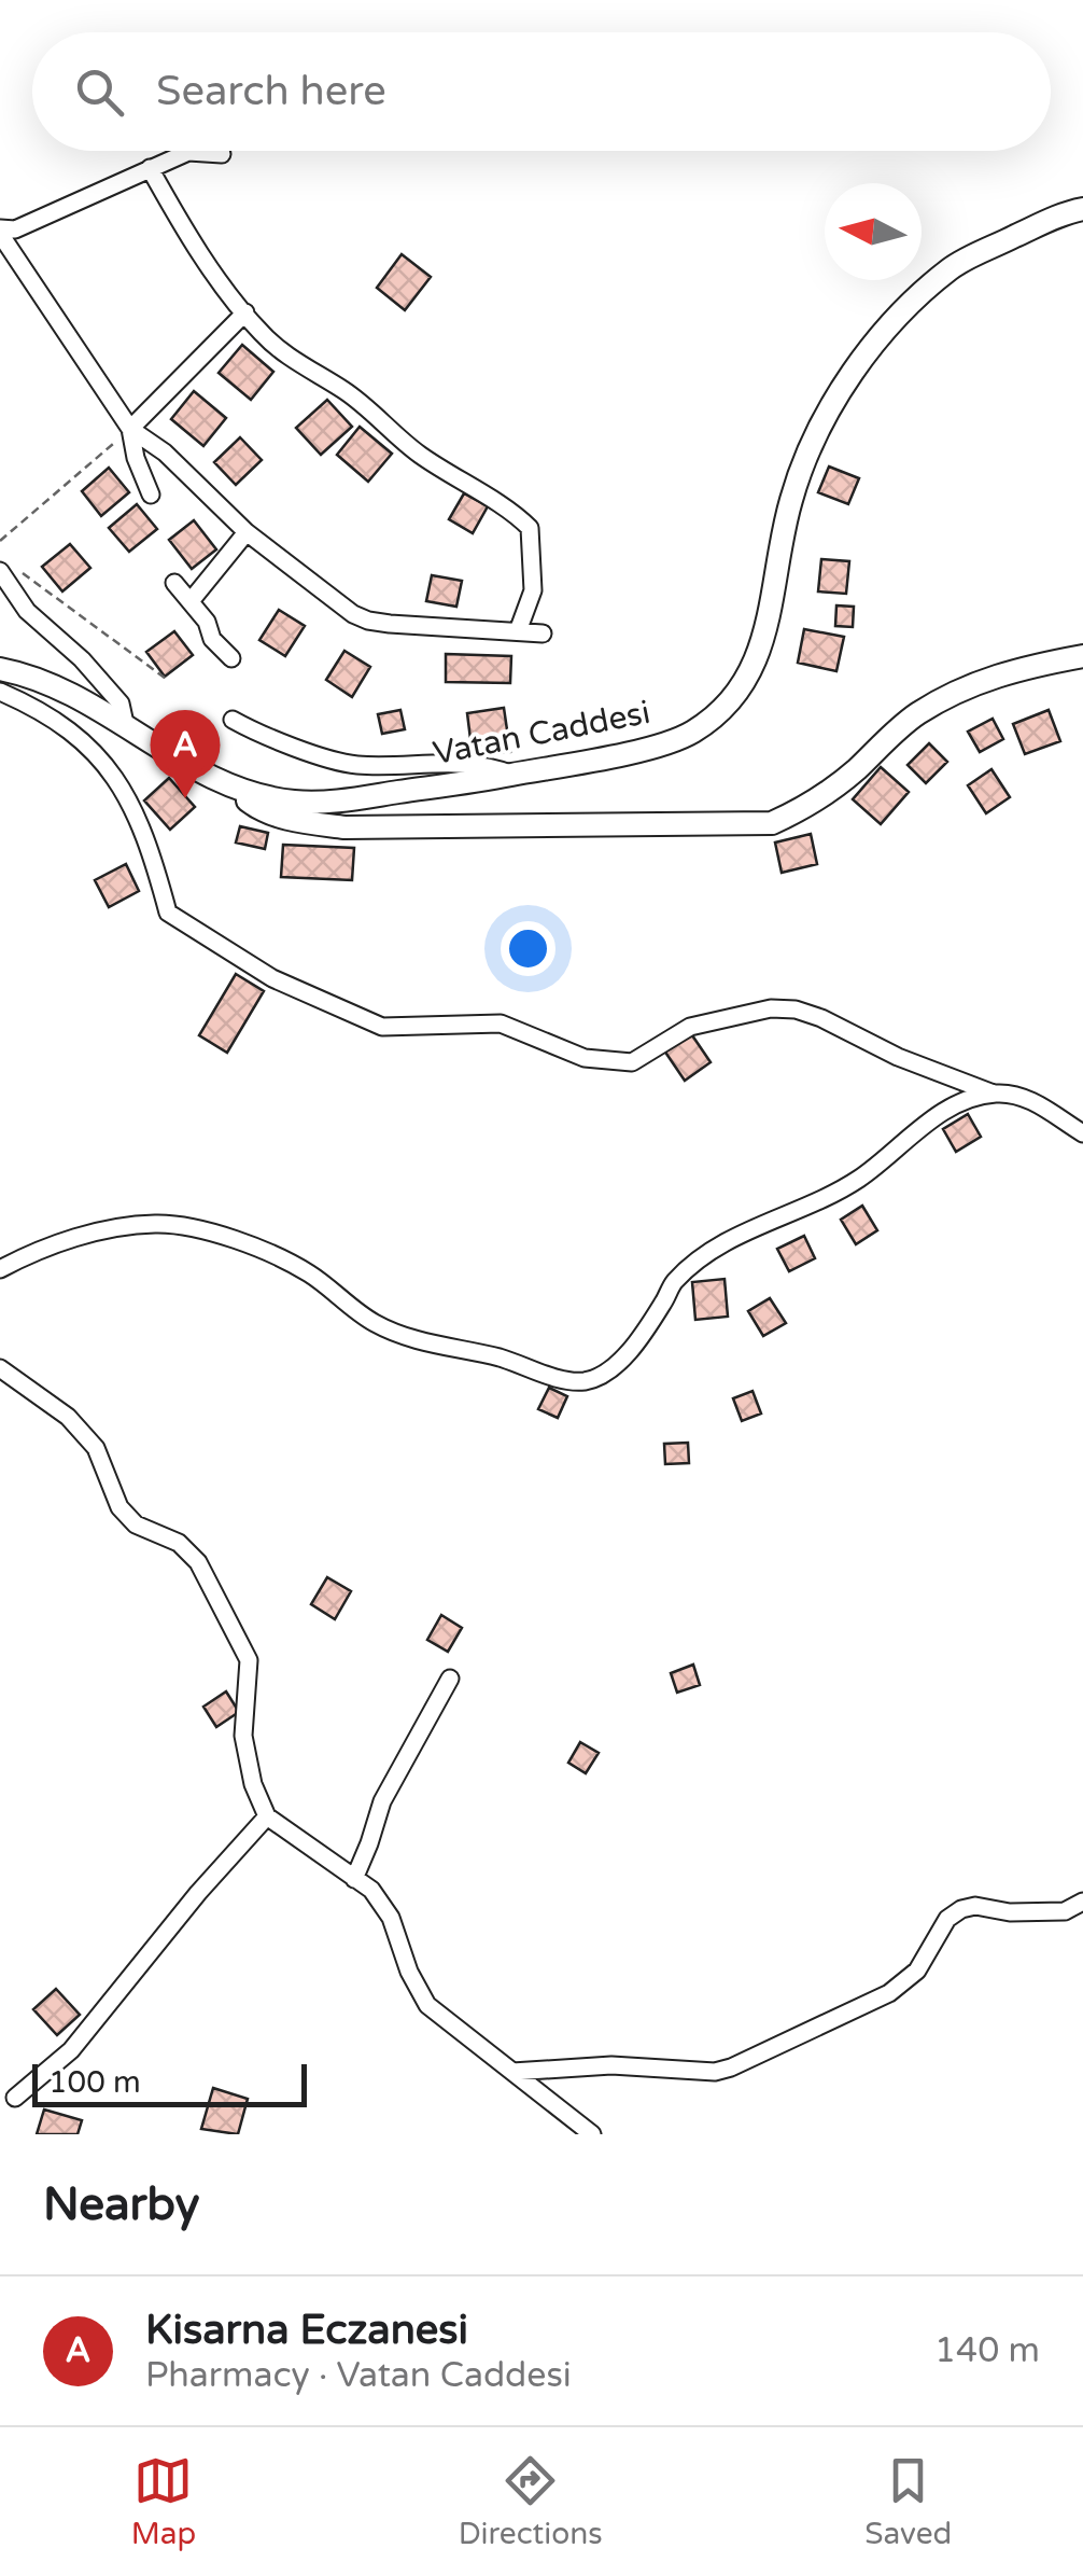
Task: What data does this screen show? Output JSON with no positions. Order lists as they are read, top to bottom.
{
  "streets": {
    "street": ["Vatan Caddesi"]
  },
  "scale_bar": "100 m",
  "north": "left",
  "page": {
    "search": "Search here",
    "pins": "A",
    "scale": "100 m",
    "heading": "Nearby",
    "list": [
      {
        "mark": "A",
        "name": "Kisarna Eczanesi",
        "note": "Pharmacy · Vatan Caddesi",
        "value": "140 m"
      }
    ],
    "nav": ["Map", "Directions", "Saved"]
  }
}
